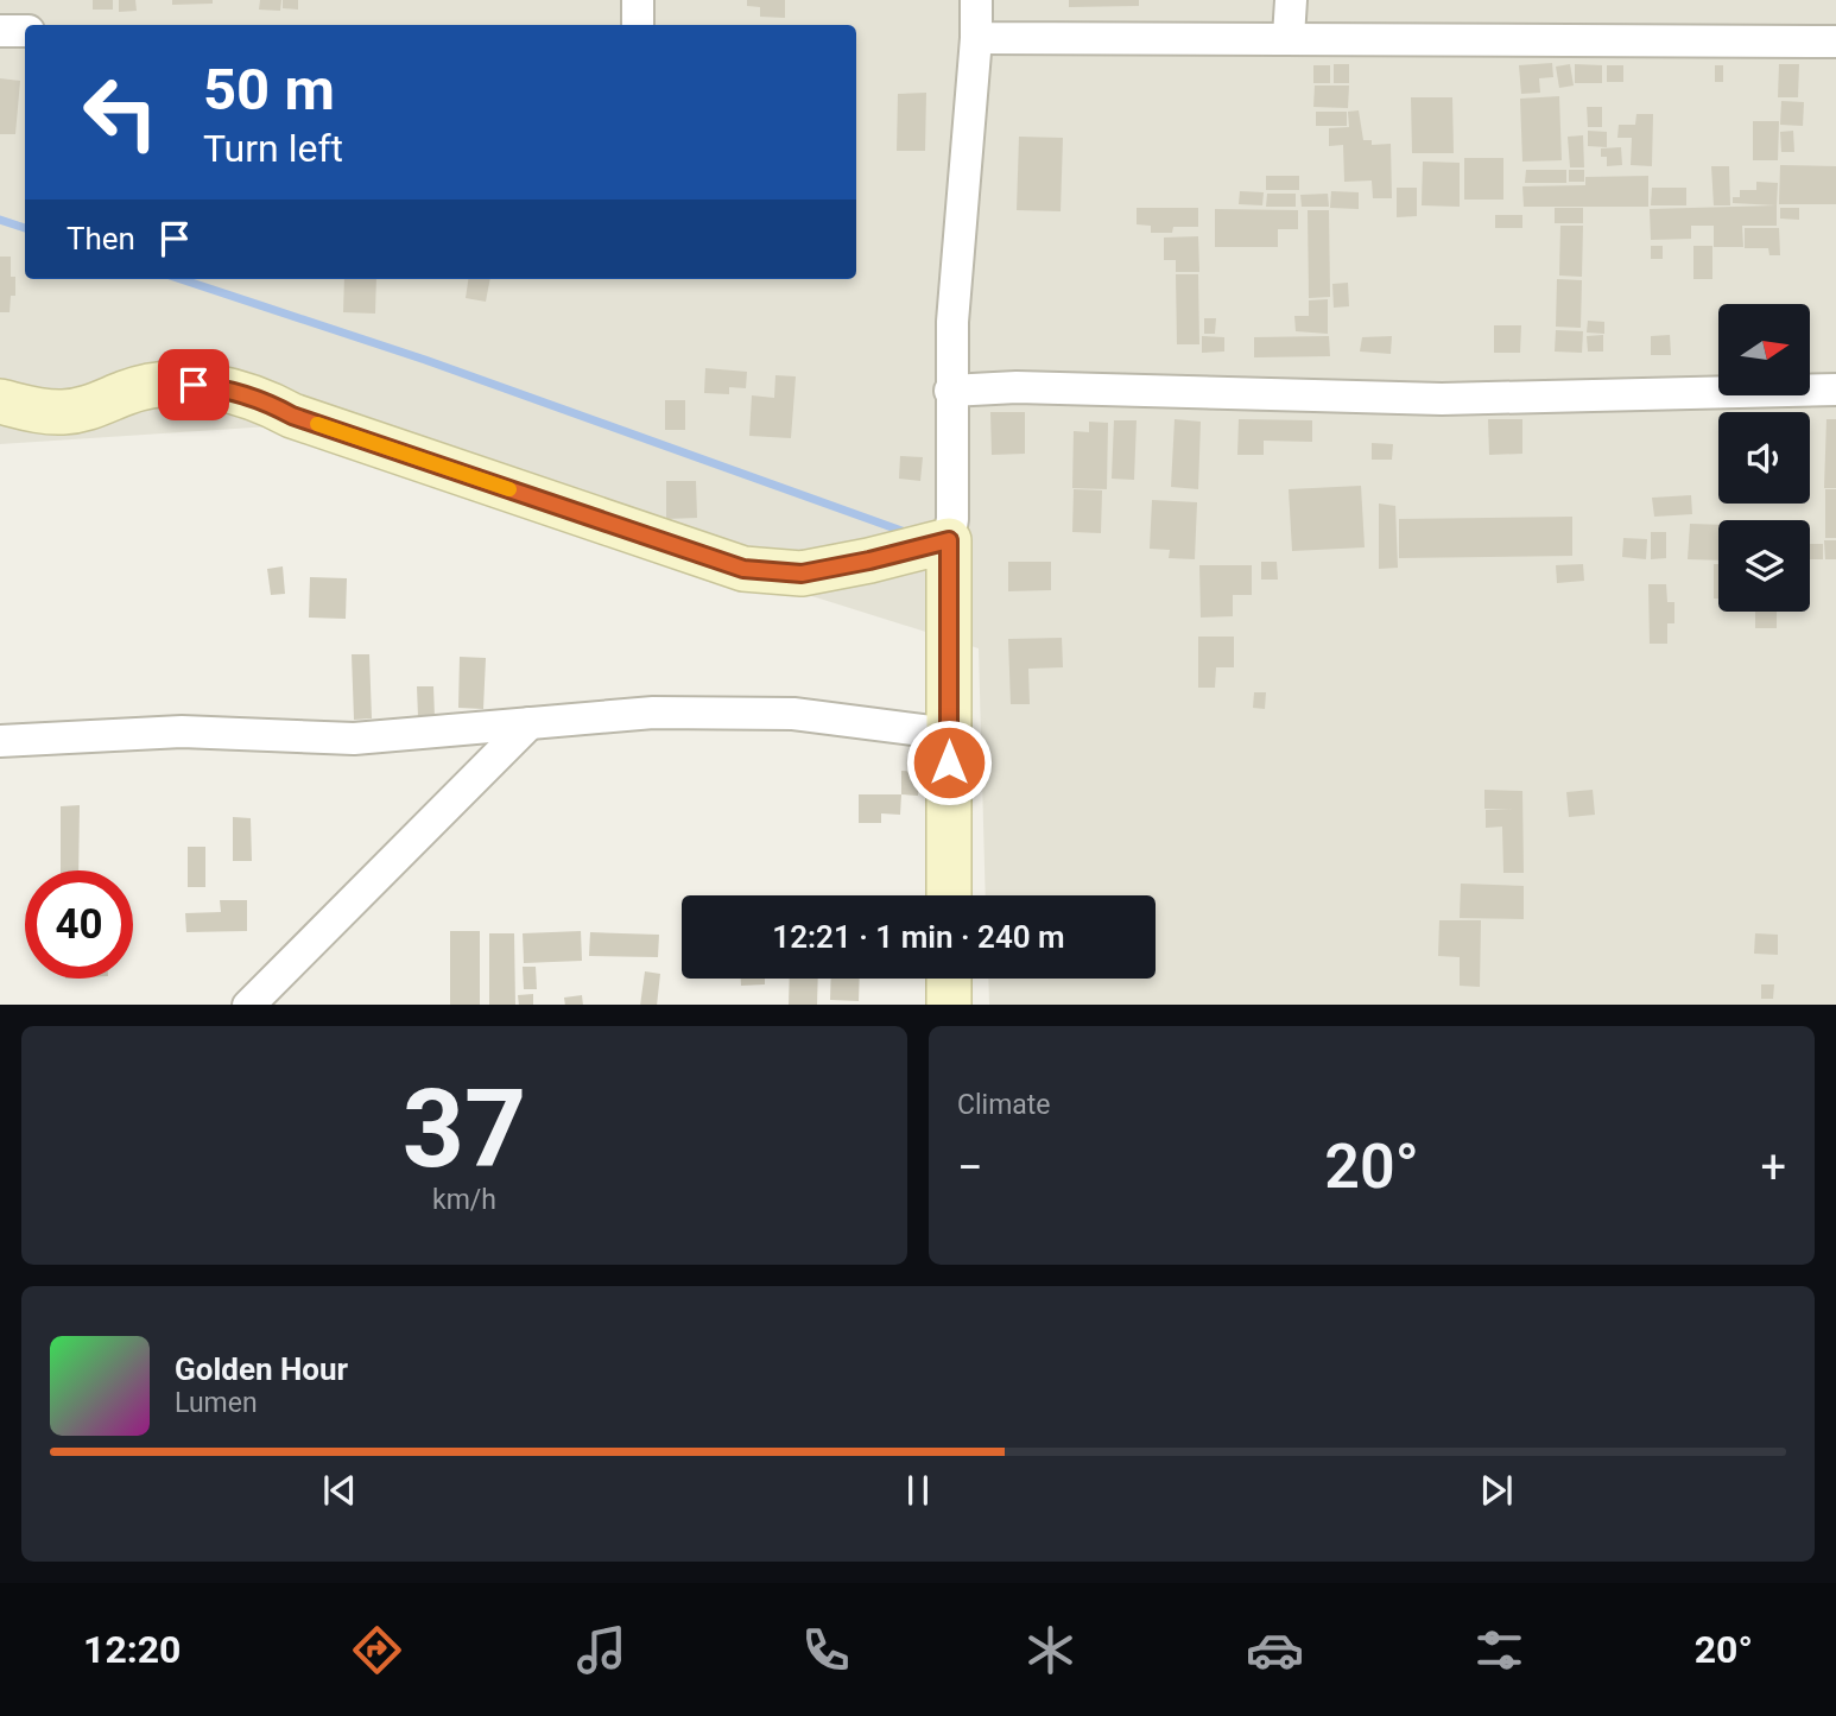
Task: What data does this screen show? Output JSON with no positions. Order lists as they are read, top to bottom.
{
  "north": "right",
  "page": {
    "turn": ["50 m", "Turn left"],
    "then": "Then",
    "limit": "40",
    "trip": "12:21 · 1 min · 240 m",
    "tile": [
      ["37", "km/h"],
      "Climate"
    ],
    "heat": ["−", "20°", "+"],
    "song": ["Golden Hour", "Lumen"],
    "tabs": ["12:20", "20°"]
  }
}
